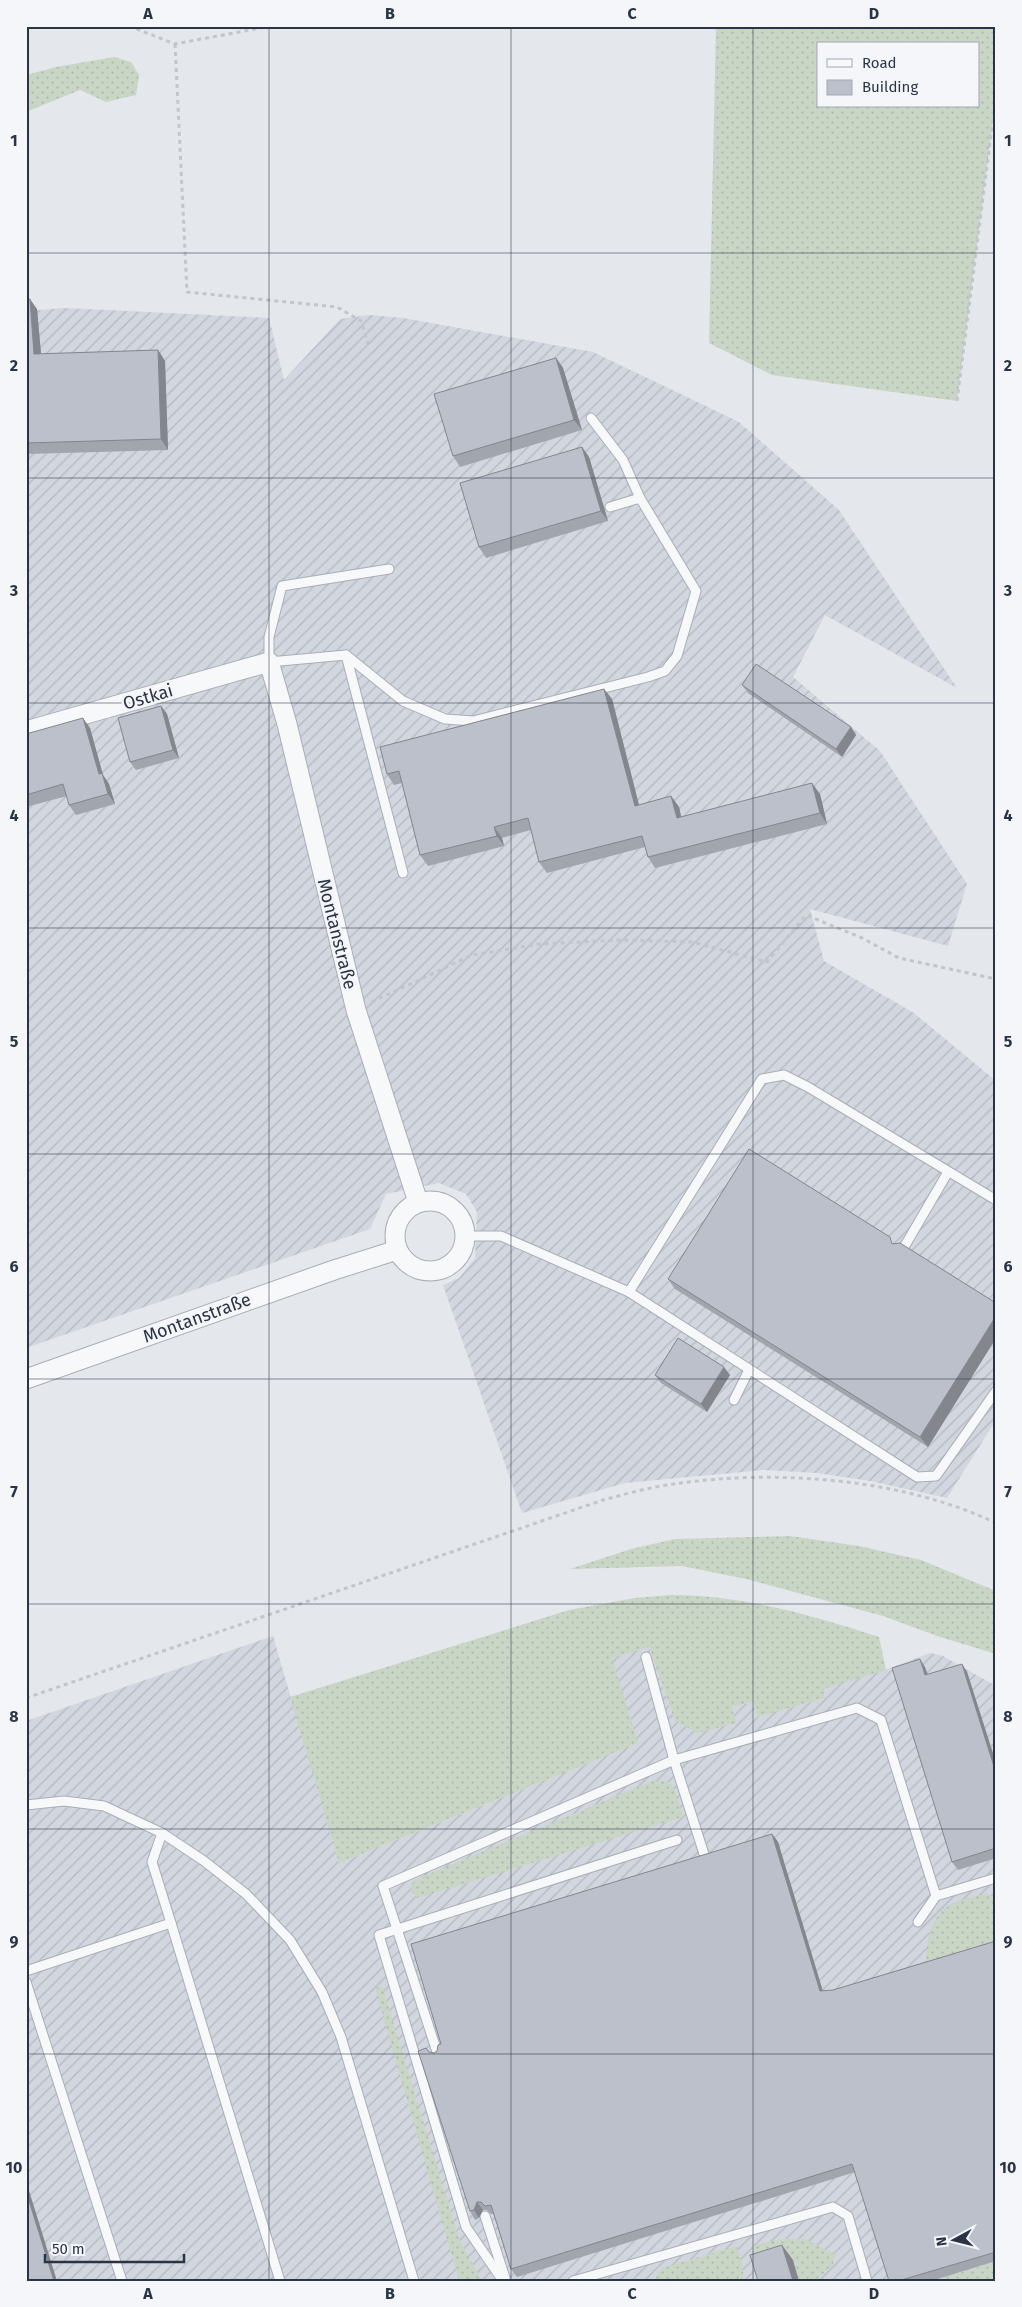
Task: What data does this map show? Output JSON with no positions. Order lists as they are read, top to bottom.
{
  "streets": {
    "street": ["Ostkai", "Montanstraße"]
  },
  "crossings": [
    ["Ostkai", "Montanstraße"]
  ],
  "legend": ["Road", "Building"],
  "scale_bar": "50 m",
  "north": "left",
  "grid": {
    "columns": [
      "A",
      "B",
      "C",
      "D"
    ],
    "rows": [
      "1",
      "2",
      "3",
      "4",
      "5",
      "6",
      "7",
      "8",
      "9",
      "10"
    ]
  }
}
